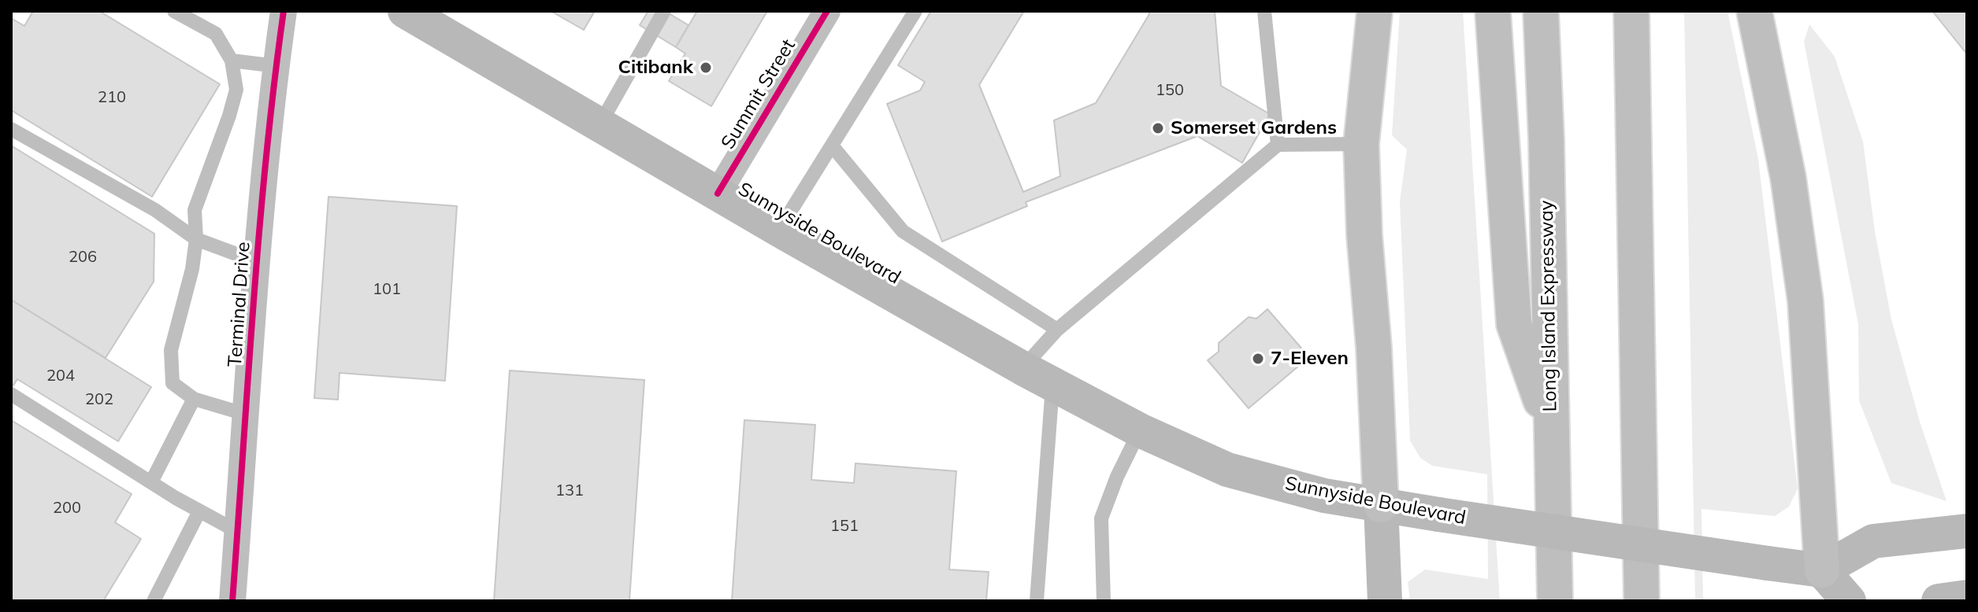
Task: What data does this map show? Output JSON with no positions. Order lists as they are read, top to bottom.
{
  "streets": {
    "highway": ["Long Island Expressway"],
    "main road": ["Sunnyside Boulevard"],
    "street": ["Summit Street", "Terminal Drive"]
  },
  "crossings": [
    ["Summit Street", "Sunnyside Boulevard"]
  ],
  "places": ["Citibank", "Somerset Gardens", "7-Eleven"],
  "house_numbers": [
    "150",
    "210",
    "206",
    "101",
    "204",
    "202",
    "131",
    "200",
    "151"
  ]
}
